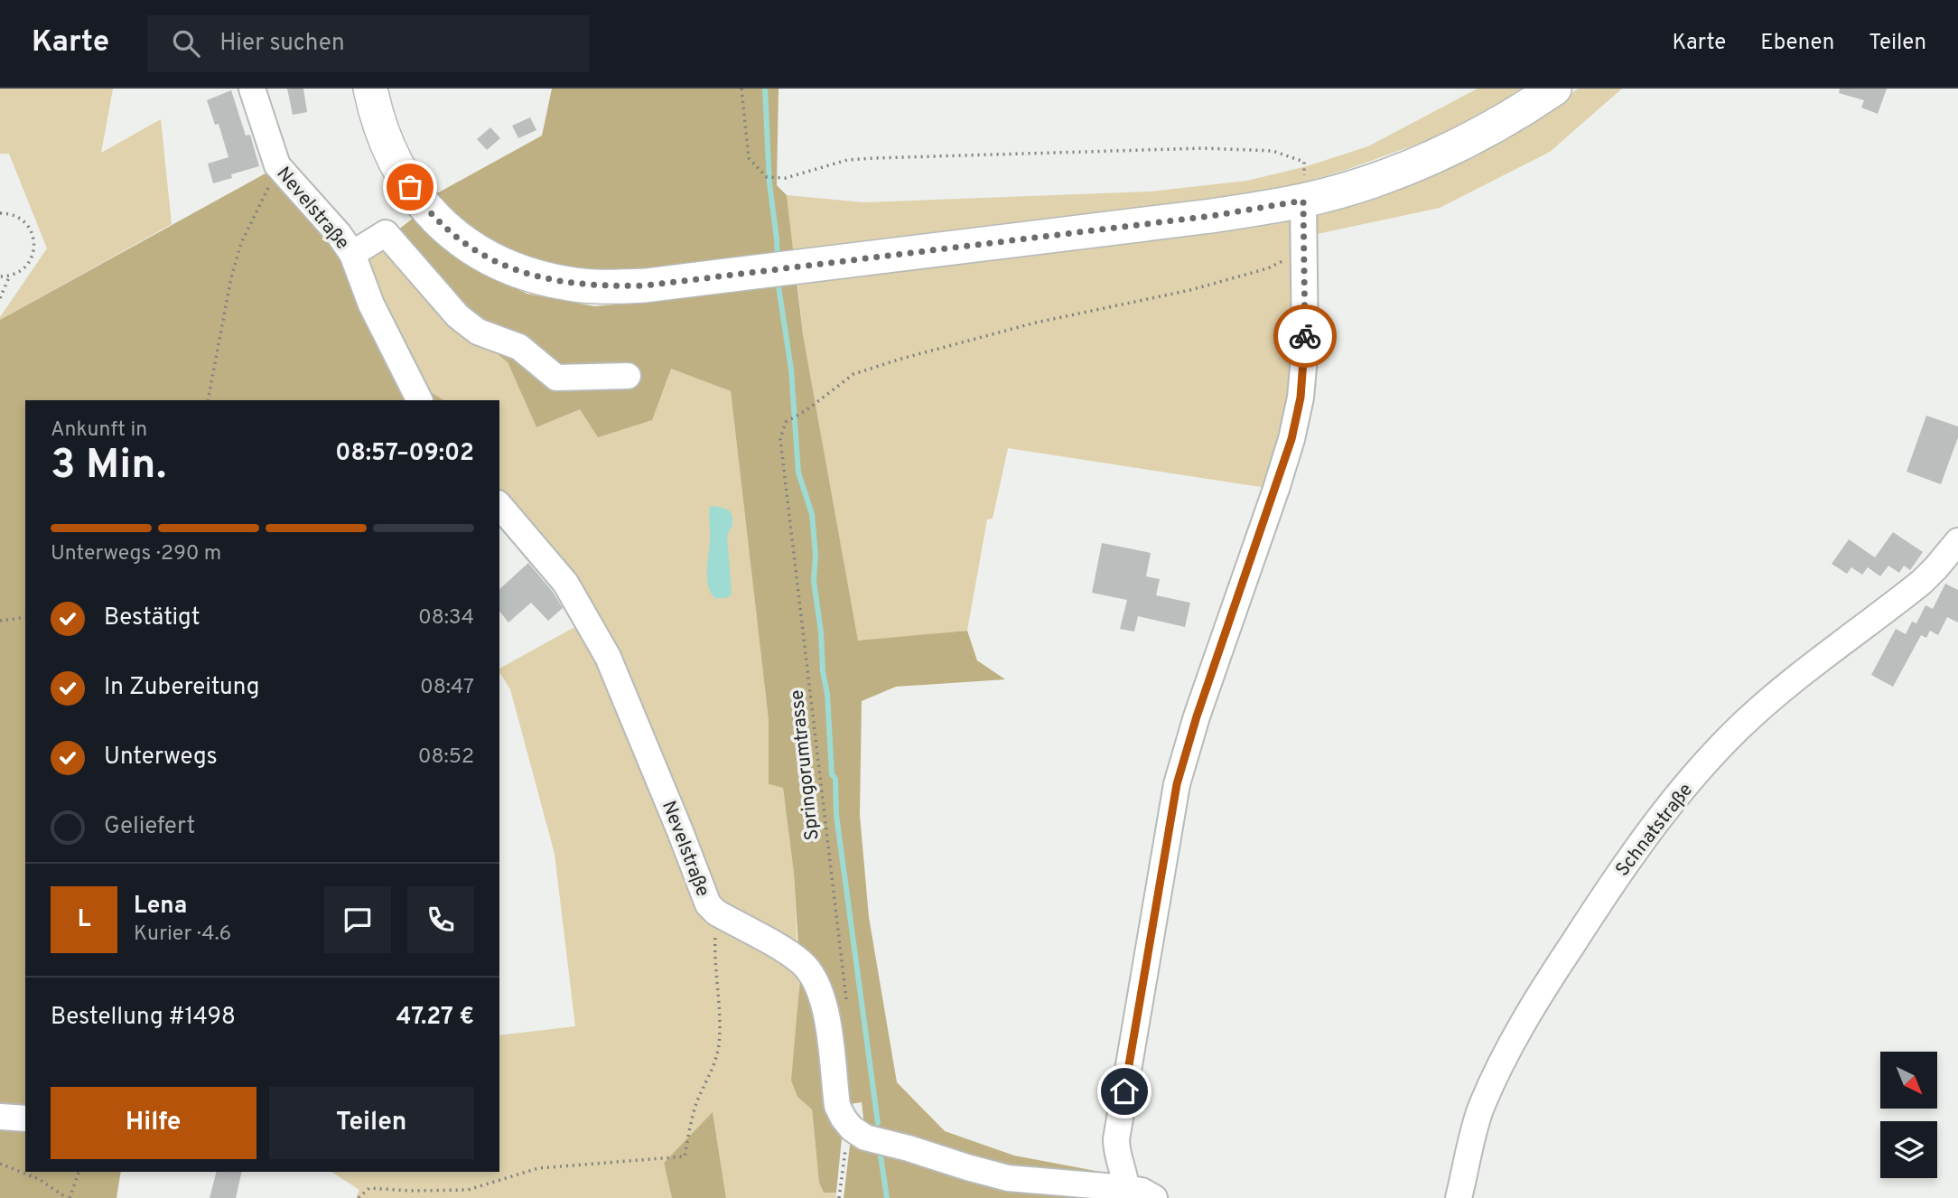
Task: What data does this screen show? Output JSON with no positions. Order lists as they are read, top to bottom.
{
  "streets": {
    "street": ["Nevelstraße", "Schnatstraße"],
    "path": ["Springorumtrasse"]
  },
  "north": "bottom right",
  "page": {
    "header": "Karte",
    "search": "Hier suchen",
    "nav": ["Karte", "Ebenen", "Teilen"],
    "heading": ["3 Min.", "Ankunft in", "08:57–09:02"],
    "panel": [
      "Lena",
      "Kurier · 4.6",
      "Bestellung #1498",
      "47.27 €"
    ],
    "bar": "Unterwegs · 290 m",
    "list": [
      ["Bestätigt", "08:34"],
      ["In Zubereitung", "08:47"],
      ["Unterwegs", "08:52"],
      "Geliefert"
    ],
    "round": "L",
    "buttons": ["Hilfe", "Teilen"]
  }
}
